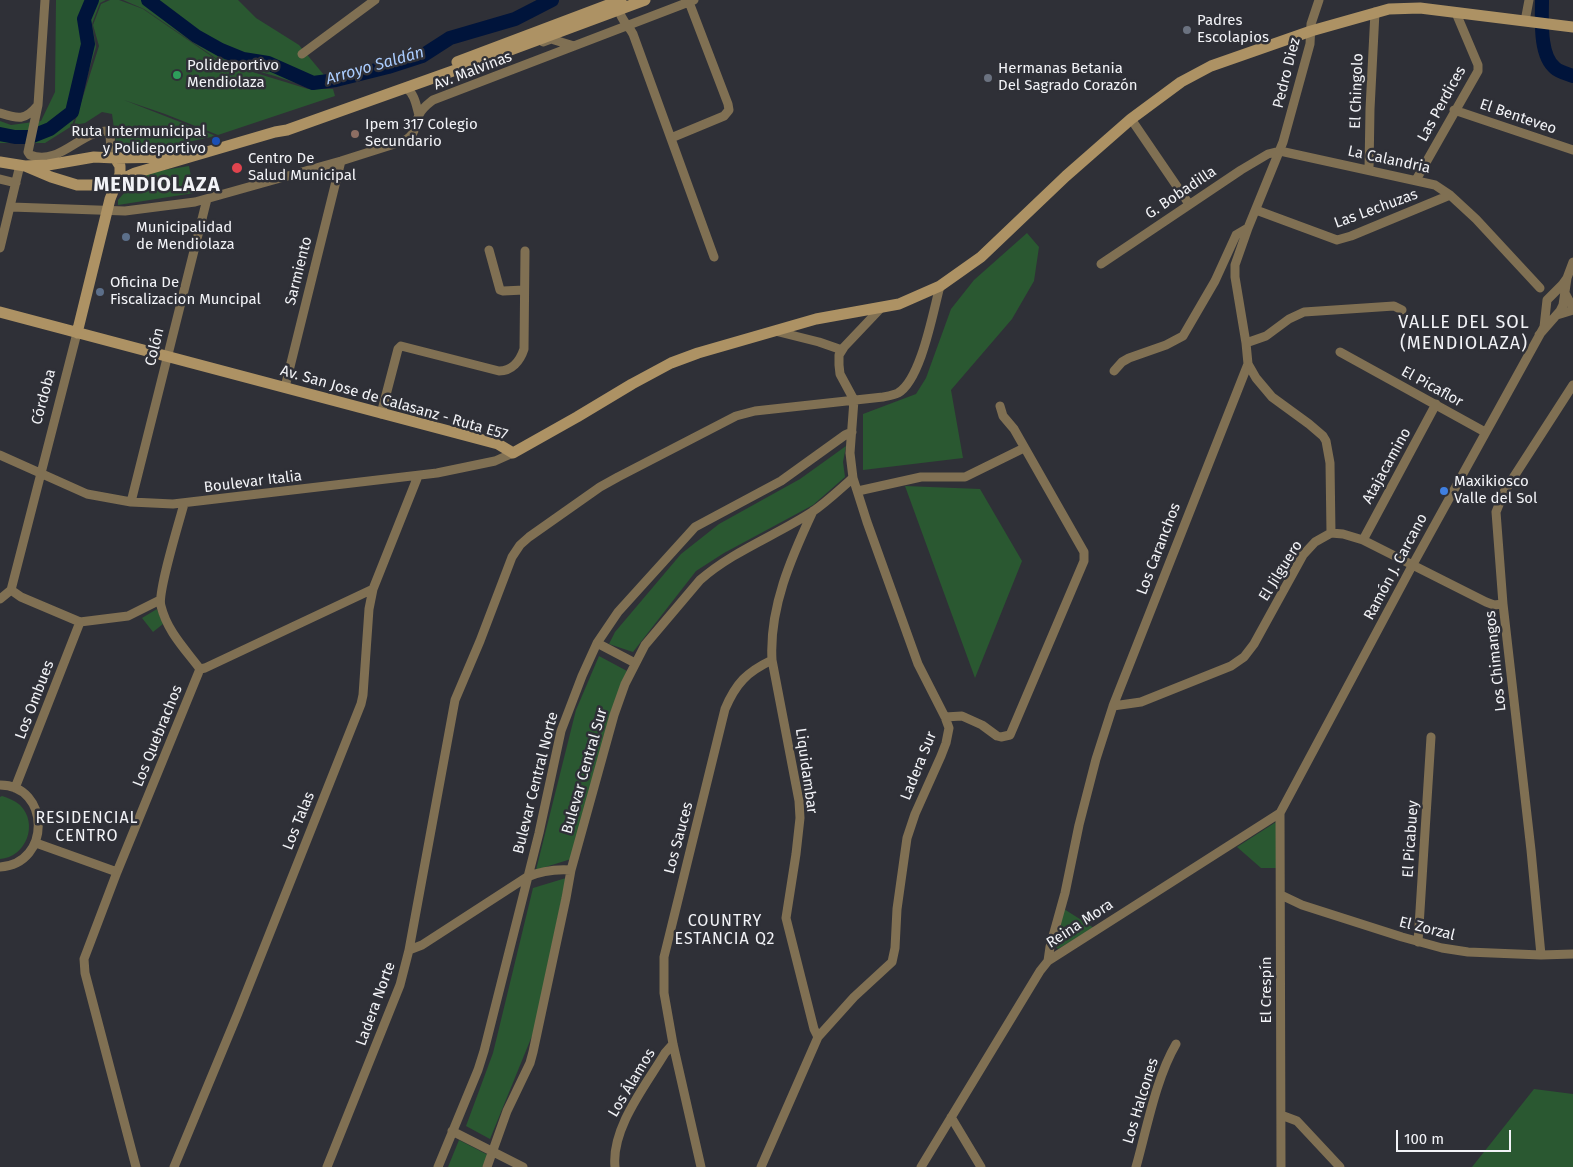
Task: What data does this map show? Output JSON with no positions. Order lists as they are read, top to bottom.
{
  "streets": {
    "street": [
      "Av. Malvinas",
      "Pedro Diez",
      "El Chingolo",
      "Las Perdices",
      "El Benteveo",
      "La Calandria",
      "G. Bobadilla",
      "Las Lechuzas",
      "Sarmiento",
      "Colón",
      "El Picaflor",
      "Córdoba",
      "Av. San Jose de Calasanz - Ruta E57",
      "Atajacamino",
      "Boulevar Italia",
      "Los Caranchos",
      "Ramón J. Carcano",
      "El Jilguero",
      "Los Chimangos",
      "Los Ombues",
      "Los Quebrachos",
      "Ladera Sur",
      "Bulevar Central Sur",
      "Liquidambar",
      "Bulevar Central Norte",
      "Los Talas",
      "Los Sauces",
      "El Picabuey",
      "Reina Mora",
      "El Zorzal",
      "El Crespín",
      "Ladera Norte",
      "Los Álamos",
      "Los Halcones"
    ]
  },
  "crossings": [
    ["Av. Malvinas", "Sarmiento"],
    ["Av. Malvinas", "Colón"],
    ["Av. Malvinas", "Córdoba"],
    ["Pedro Diez", "La Calandria"],
    ["Pedro Diez", "G. Bobadilla"],
    ["Pedro Diez", "Av. San Jose de Calasanz - Ruta E57"],
    ["Pedro Diez", "Los Caranchos"],
    ["El Chingolo", "La Calandria"],
    ["El Chingolo", "Av. San Jose de Calasanz - Ruta E57"],
    ["Las Perdices", "El Benteveo"],
    ["Las Perdices", "La Calandria"],
    ["Las Perdices", "Av. San Jose de Calasanz - Ruta E57"],
    ["La Calandria", "G. Bobadilla"],
    ["La Calandria", "Las Lechuzas"],
    ["La Calandria", "Los Caranchos"],
    ["La Calandria", "Ramón J. Carcano"],
    ["G. Bobadilla", "Los Caranchos"],
    ["Las Lechuzas", "Los Caranchos"],
    ["Sarmiento", "Av. San Jose de Calasanz - Ruta E57"],
    ["Colón", "Av. San Jose de Calasanz - Ruta E57"],
    ["Colón", "Boulevar Italia"],
    ["El Picaflor", "Atajacamino"],
    ["El Picaflor", "Ramón J. Carcano"],
    ["Córdoba", "Av. San Jose de Calasanz - Ruta E57"],
    ["Córdoba", "Boulevar Italia"],
    ["Av. San Jose de Calasanz - Ruta E57", "Boulevar Italia"],
    ["Av. San Jose de Calasanz - Ruta E57", "Ladera Norte"],
    ["Boulevar Italia", "Los Talas"],
    ["Los Caranchos", "El Jilguero"],
    ["Los Caranchos", "Reina Mora"],
    ["Ramón J. Carcano", "Reina Mora"],
    ["Ramón J. Carcano", "El Crespín"],
    ["Los Chimangos", "El Zorzal"],
    ["Ladera Sur", "Bulevar Central Sur"],
    ["Ladera Sur", "Liquidambar"],
    ["Ladera Sur", "Bulevar Central Norte"],
    ["Ladera Sur", "Ladera Norte"],
    ["Bulevar Central Sur", "Liquidambar"],
    ["Liquidambar", "Los Sauces"],
    ["Los Sauces", "Los Álamos"],
    ["El Picabuey", "El Zorzal"],
    ["Reina Mora", "El Crespín"],
    ["El Zorzal", "El Crespín"]
  ],
  "districts": [
    "MENDIOLAZA",
    "VALLE DEL SOL (MENDIOLAZA)",
    "RESIDENCIAL CENTRO",
    "COUNTRY ESTANCIA Q2"
  ],
  "water": ["Arroyo Saldán"],
  "places": [
    "Padres Escolapios",
    "Polideportivo Mendiolaza",
    "Hermanas Betania Del Sagrado Corazón",
    "Ipem 317 Colegio Secundario",
    "Ruta Intermunicipal y Polideportivo",
    "Centro De Salud Municipal",
    "Municipalidad de Mendiolaza",
    "Oficina De Fiscalizacion Muncipal",
    "Maxikiosco Valle del Sol"
  ],
  "scale_bar": "100 m"
}
